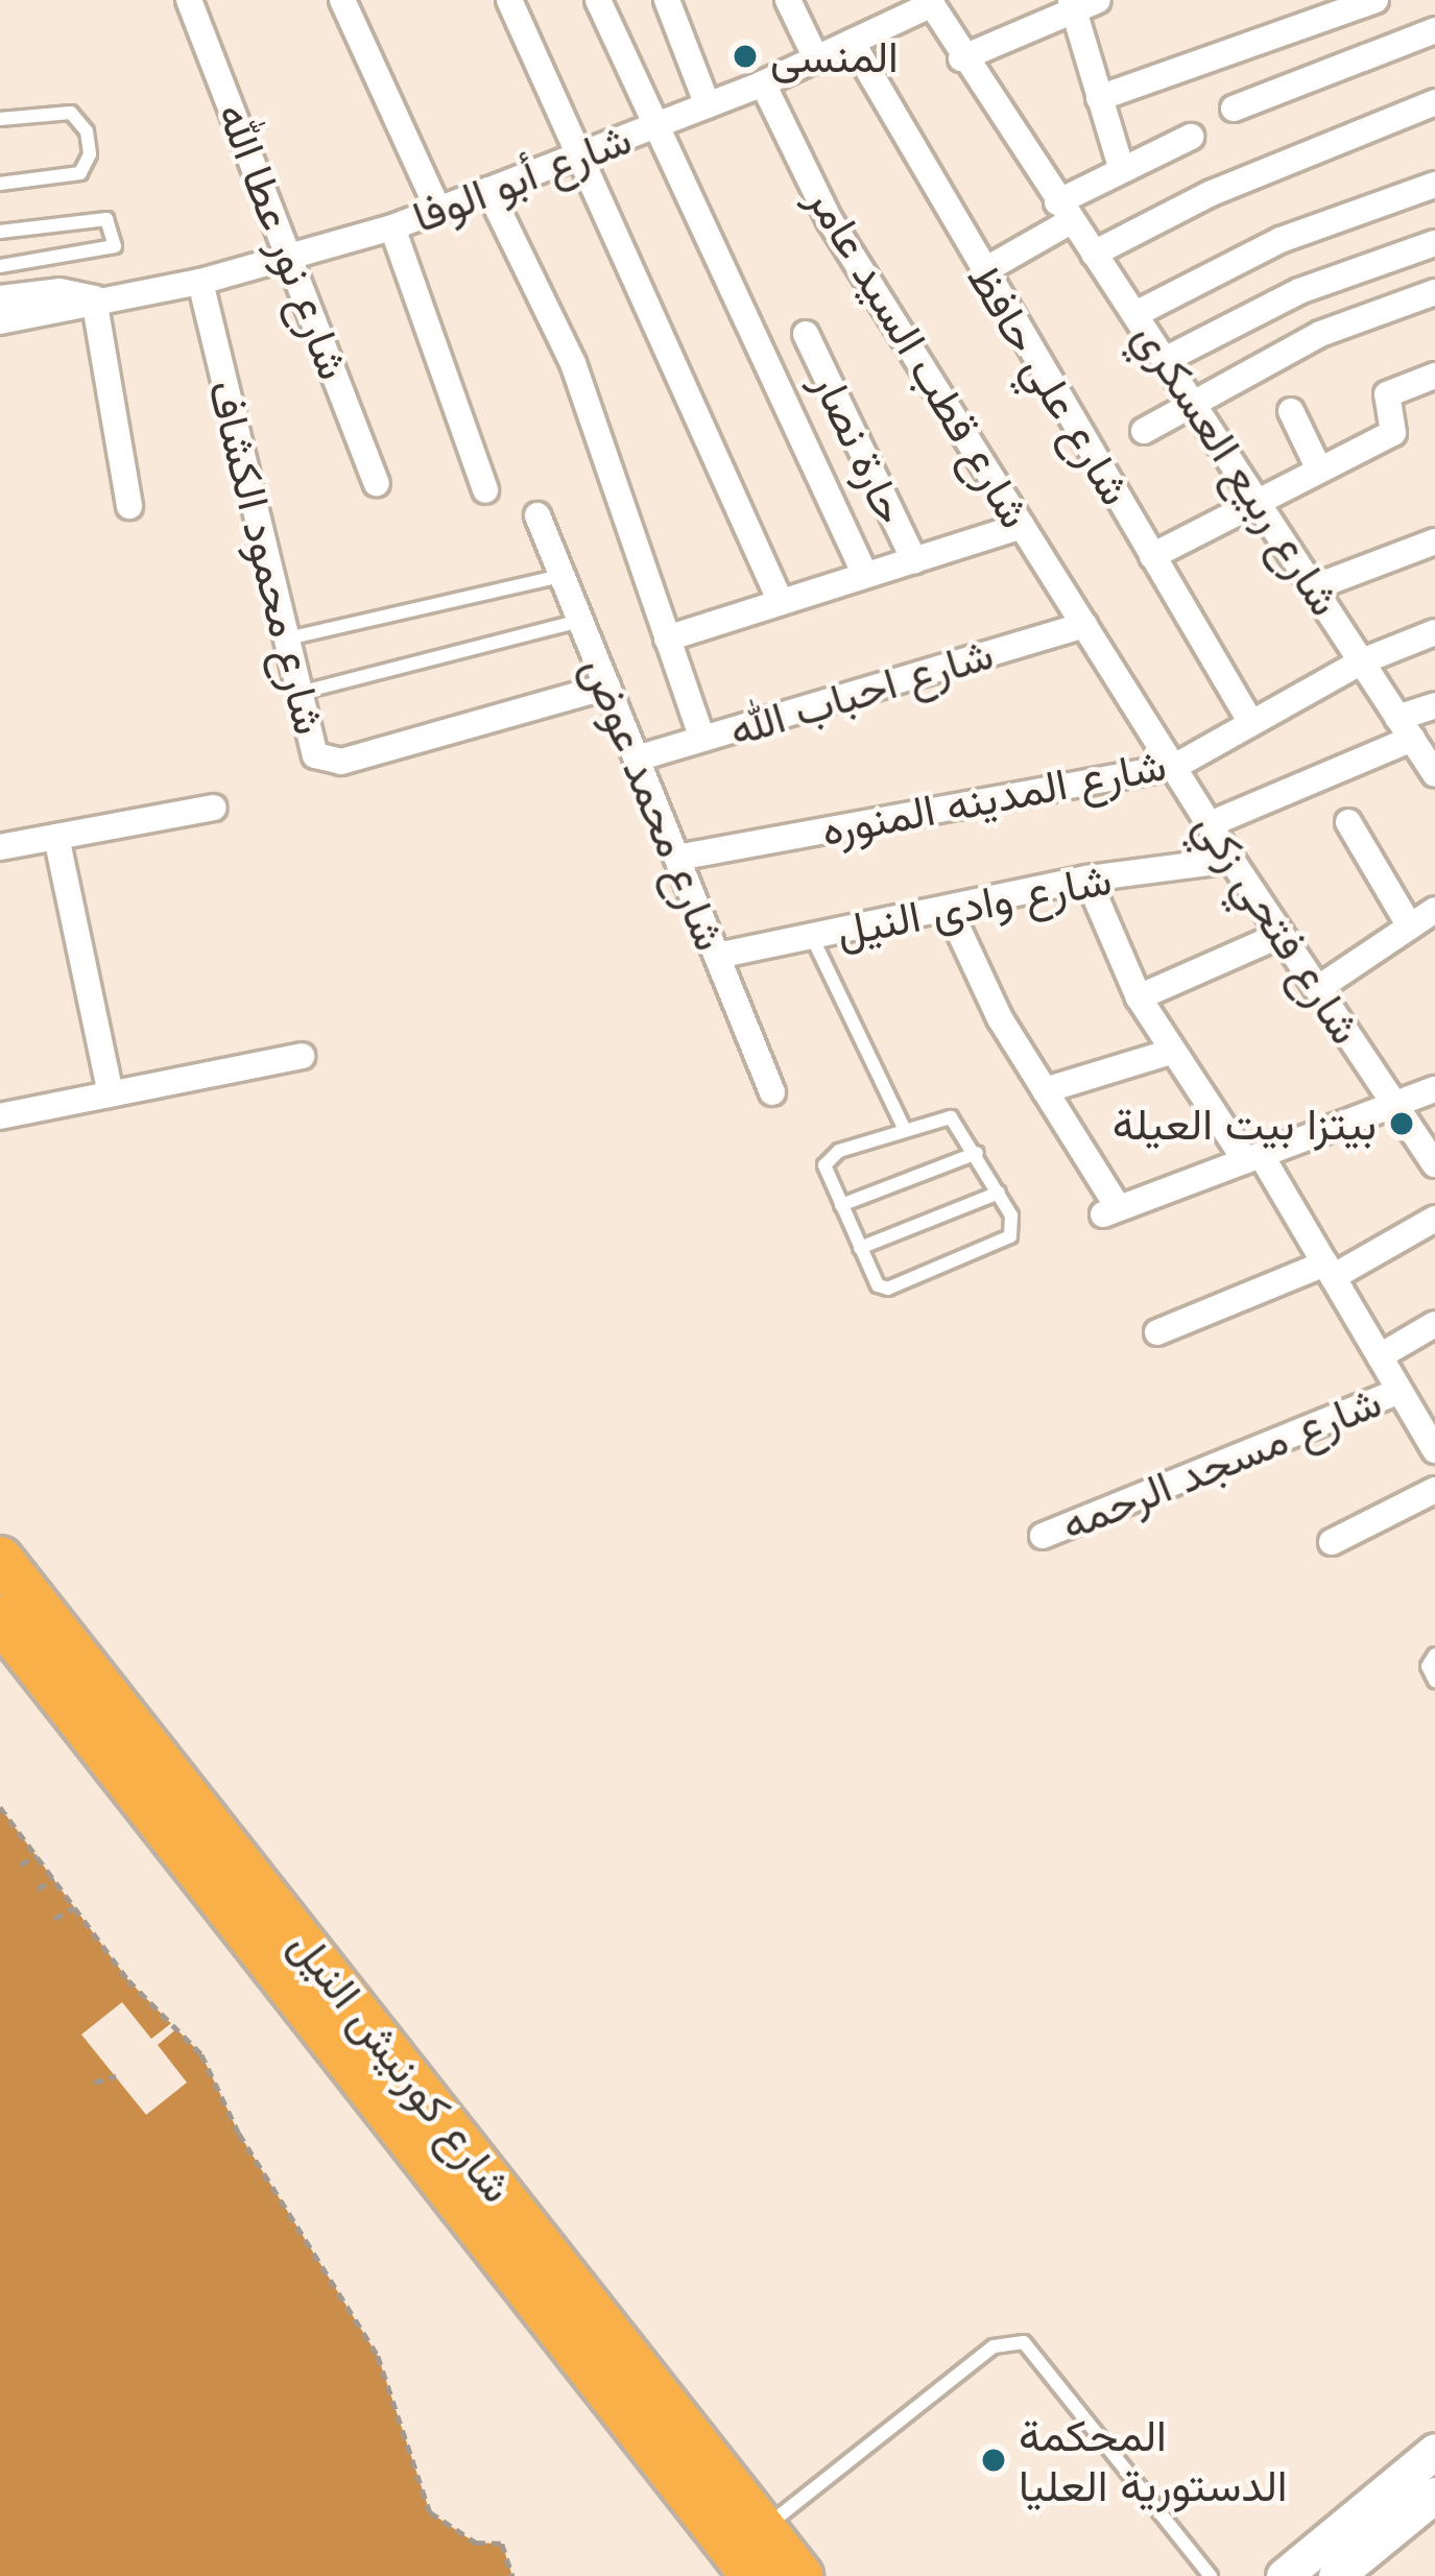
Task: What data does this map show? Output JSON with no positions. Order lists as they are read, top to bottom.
{
  "streets": {
    "highway": ["شارع كورنيش النيل"],
    "street": [
      "شارع أبو الوفا",
      "شارع نور عطا الله",
      "شارع قطب السيد عامر",
      "شارع علي حافظ",
      "حارة نصار",
      "شارع ربيع العسكري",
      "شارع محمود الكشاف",
      "شارع احباب الله",
      "شارع المدينه المنوره",
      "شارع محمد عوض",
      "شارع وادى النيل",
      "شارع فتحي زكي",
      "شارع مسجد الرحمه"
    ]
  },
  "crossings": [
    ["شارع أبو الوفا", "شارع نور عطا الله"],
    ["شارع أبو الوفا", "شارع قطب السيد عامر"],
    ["شارع أبو الوفا", "شارع علي حافظ"],
    ["شارع أبو الوفا", "شارع ربيع العسكري"],
    ["شارع أبو الوفا", "شارع محمود الكشاف"],
    ["شارع أبو الوفا", "شارع محمد عوض"],
    ["شارع قطب السيد عامر", "شارع احباب الله"],
    ["شارع قطب السيد عامر", "شارع فتحي زكي"],
    ["شارع علي حافظ", "شارع المدينه المنوره"],
    ["شارع ربيع العسكري", "شارع المدينه المنوره"],
    ["شارع محمود الكشاف", "شارع محمد عوض"],
    ["شارع احباب الله", "شارع محمد عوض"],
    ["شارع احباب الله", "شارع فتحي زكي"],
    ["شارع المدينه المنوره", "شارع محمد عوض"],
    ["شارع المدينه المنوره", "شارع فتحي زكي"],
    ["شارع محمد عوض", "شارع وادى النيل"],
    ["شارع وادى النيل", "شارع فتحي زكي"]
  ],
  "places": ["المنسى", "بيتزا بيت العيلة", "المحكمة الدستورية العليا"]
}
